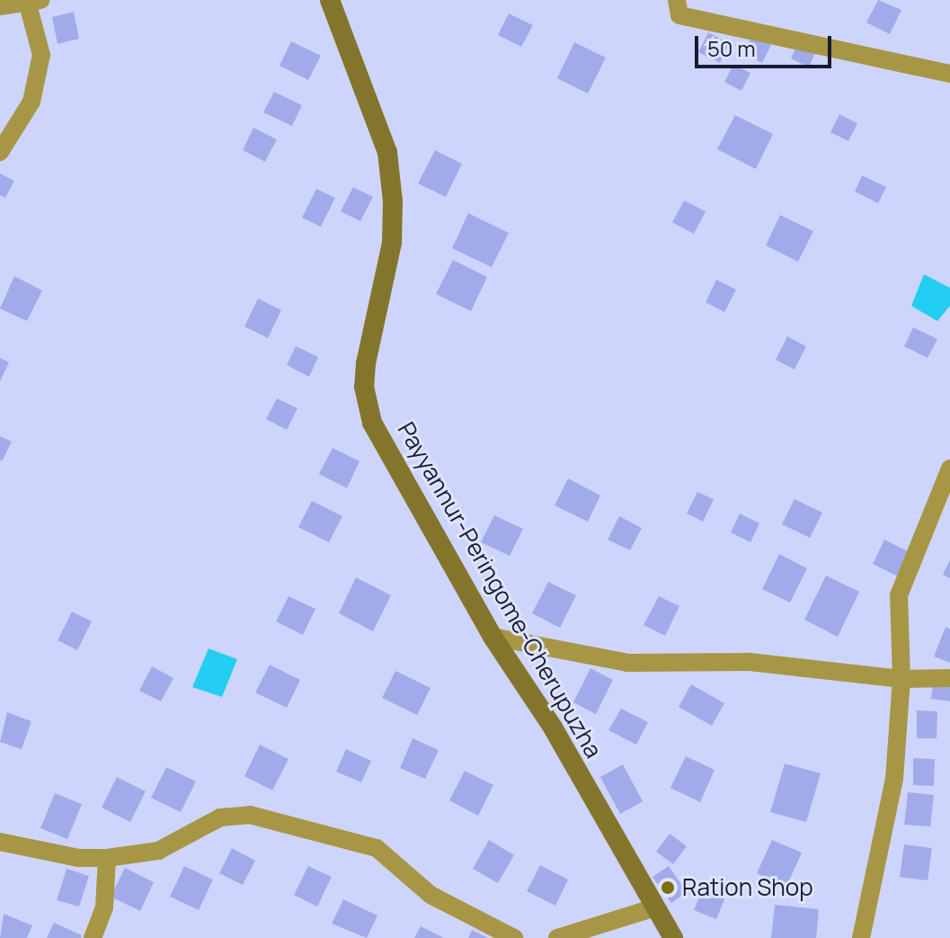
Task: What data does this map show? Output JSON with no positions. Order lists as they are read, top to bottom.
{
  "streets": {
    "main road": ["Payyannur-Peringome-Cherupuzha"]
  },
  "places": ["Ration Shop"],
  "scale_bar": "50 m"
}
